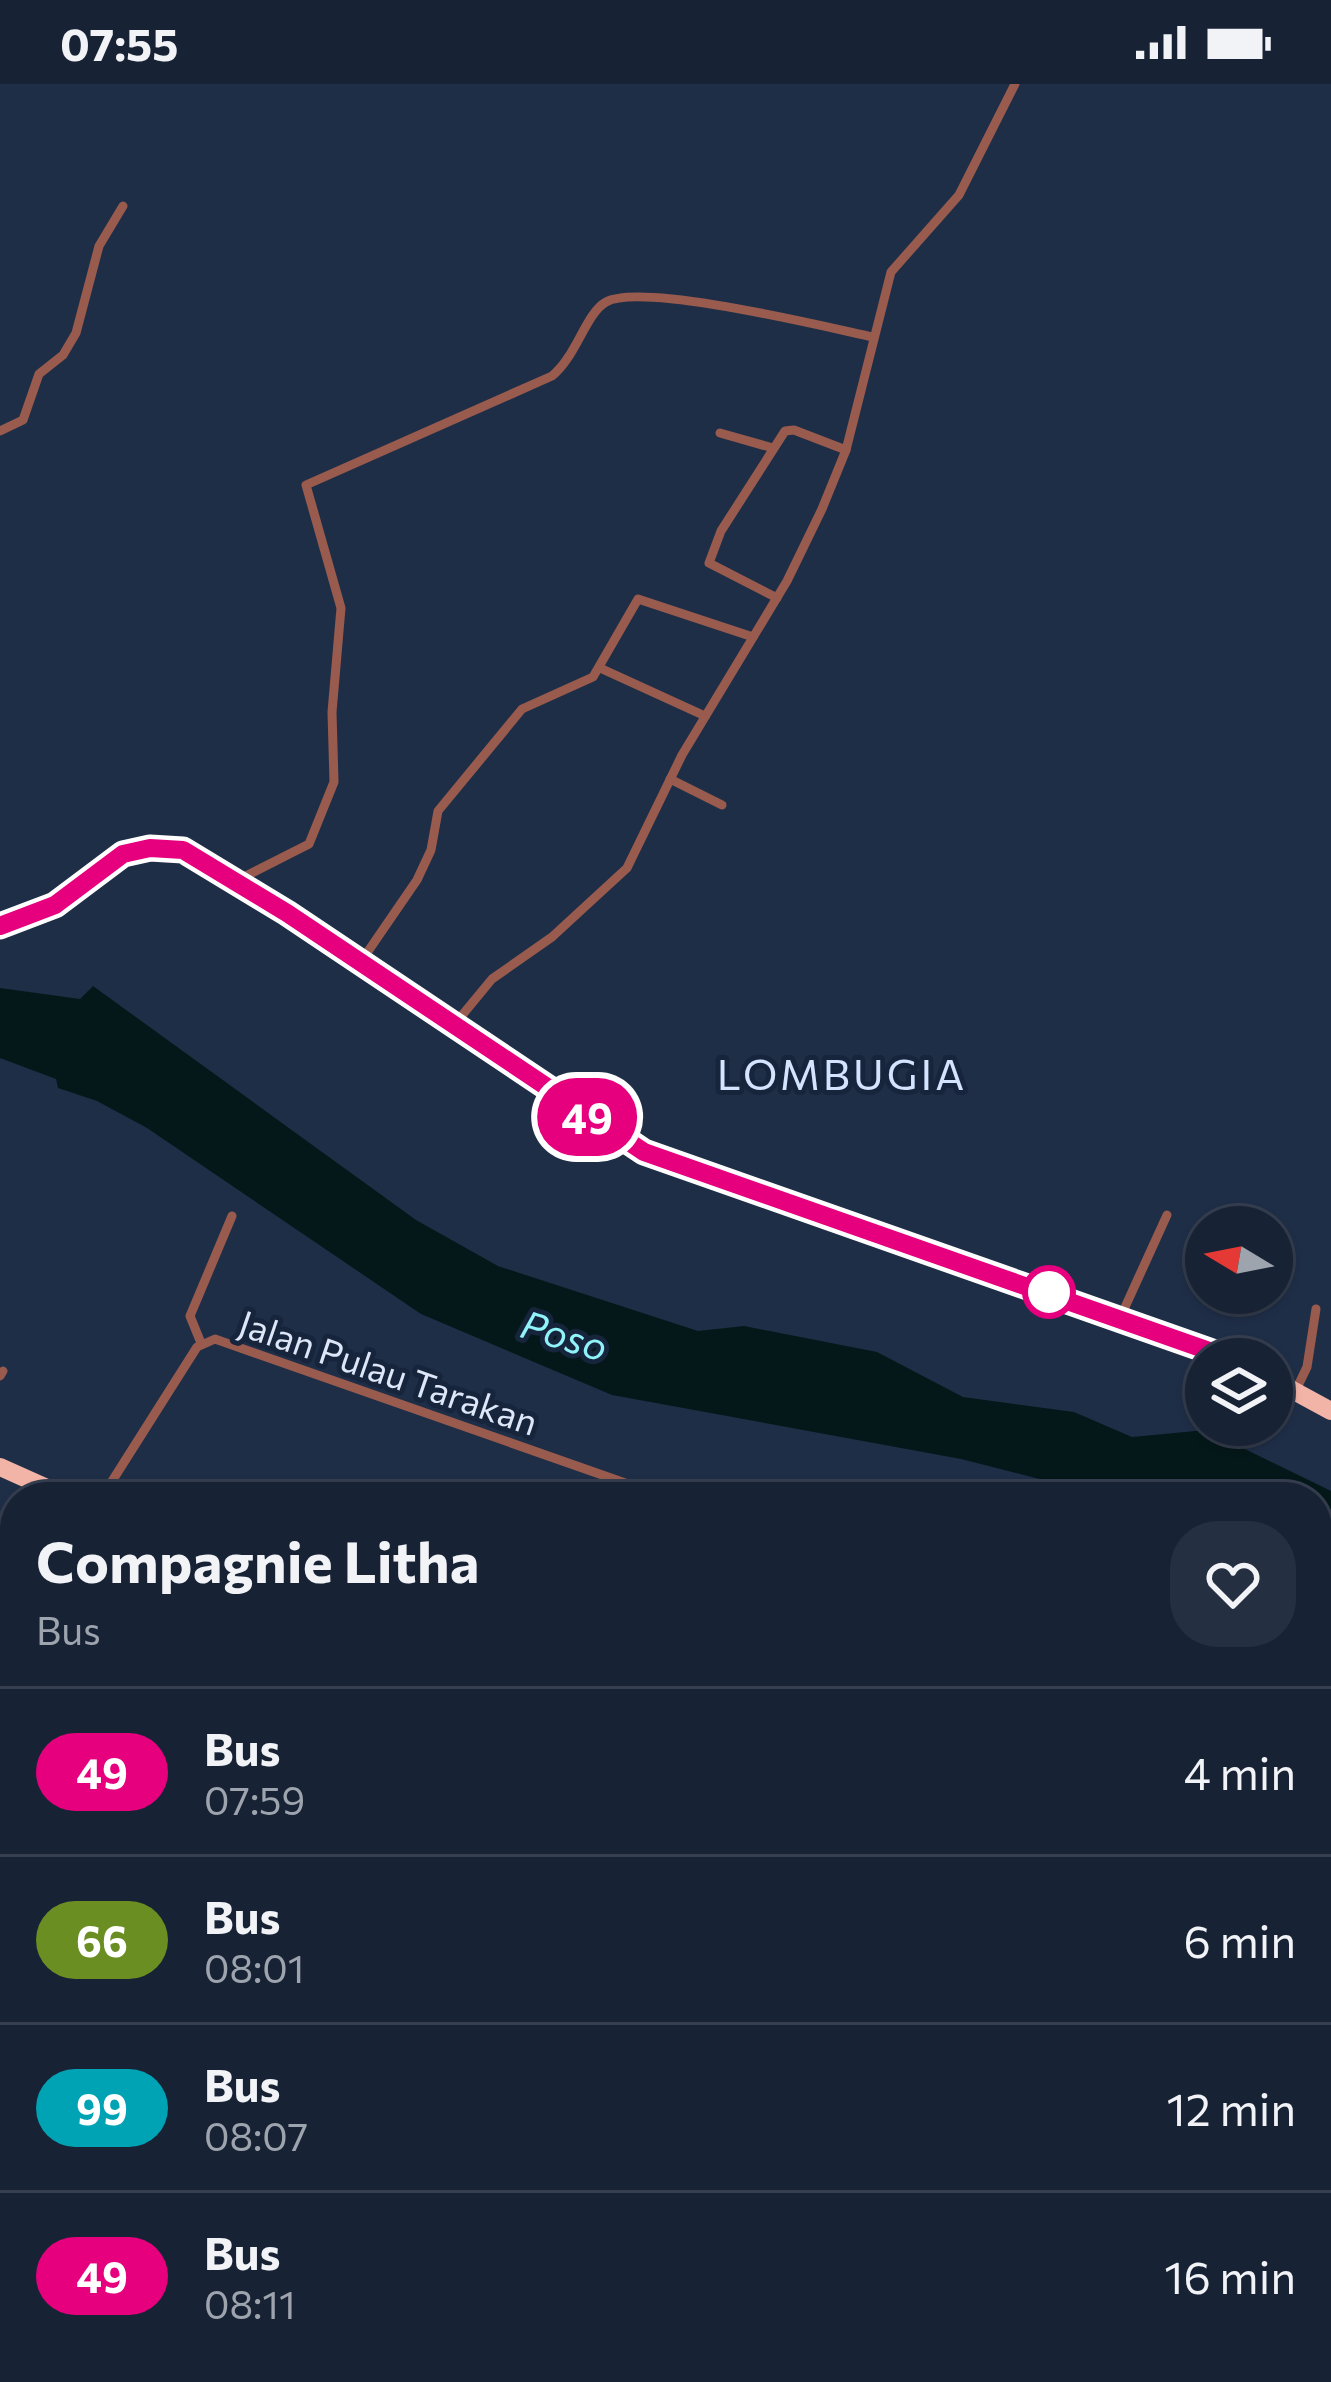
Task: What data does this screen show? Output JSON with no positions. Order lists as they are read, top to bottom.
{
  "streets": {
    "street": ["Jalan Pulau Tarakan"]
  },
  "districts": ["LOMBUGIA"],
  "water": ["Poso"],
  "lines": ["bus line 49"],
  "north": "left",
  "page": {
    "status": "07:55",
    "on_map": "49",
    "heading": ["Compagnie Litha", "Bus"],
    "list": [
      {
        "mark": "49",
        "name": "Bus",
        "note": "07:59",
        "value": "4 min"
      },
      {
        "mark": "66",
        "name": "Bus",
        "note": "08:01",
        "value": "6 min"
      },
      {
        "mark": "99",
        "name": "Bus",
        "note": "08:07",
        "value": "12 min"
      },
      {
        "mark": "49",
        "name": "Bus",
        "note": "08:11",
        "value": "16 min"
      }
    ]
  }
}
